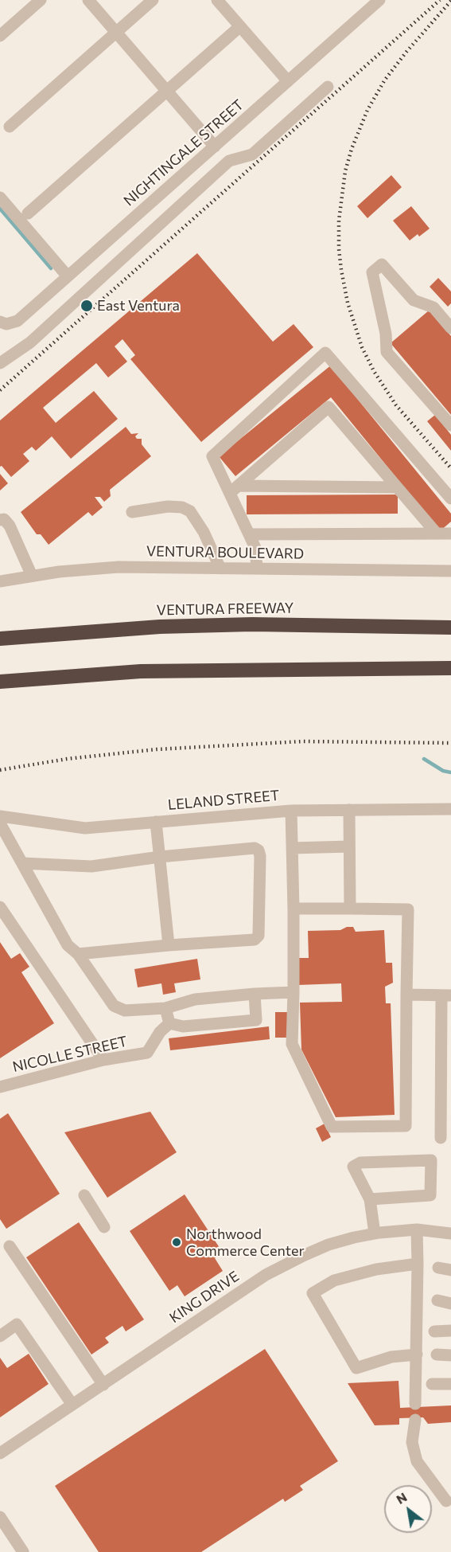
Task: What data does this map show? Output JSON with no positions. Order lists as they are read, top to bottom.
{
  "streets": {
    "highway": ["VENTURA FREEWAY"],
    "street": [
      "NIGHTINGALE STREET",
      "VENTURA BOULEVARD",
      "LELAND STREET",
      "NICOLLE STREET",
      "KING DRIVE"
    ]
  },
  "places": ["East Ventura", "Northwood Commerce Center"],
  "north": "top left"
}
